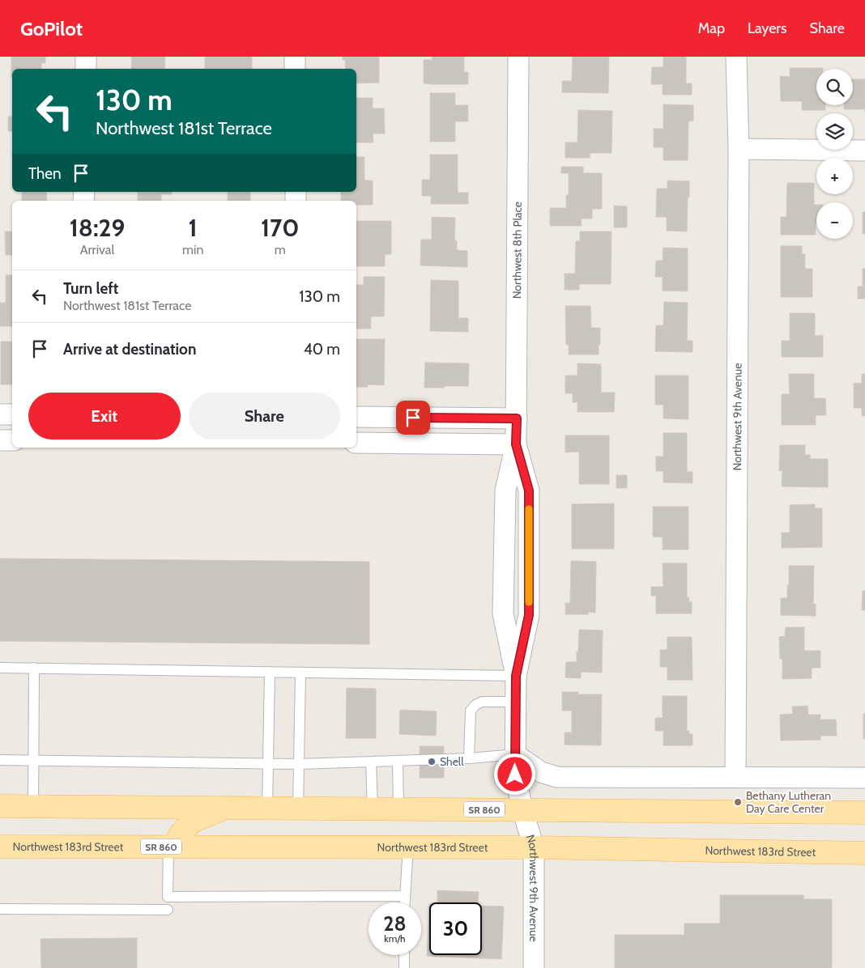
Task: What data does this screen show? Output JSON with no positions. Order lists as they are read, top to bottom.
{
  "streets": {
    "main road": ["SR 860", "Northwest 183rd Street"],
    "street": ["Northwest 8th Place", "Northwest 9th Avenue"]
  },
  "crossings": [
    ["Northwest 8th Place", "Northwest 9th Avenue"],
    ["Northwest 8th Place", "SR 860"],
    ["Northwest 9th Avenue", "SR 860"],
    ["Northwest 9th Avenue", "Northwest 183rd Street"]
  ],
  "places": ["Shell", "Bethany Lutheran Day Care Center"],
  "page": {
    "header": "GoPilot",
    "nav": ["Map", "Layers", "Share"],
    "map_buttons": ["+", "−"],
    "turn": ["130 m", "Northwest 181st Terrace"],
    "then": "Then",
    "eta": [
      "18:29",
      "Arrival",
      "1",
      "min",
      "170",
      "m"
    ],
    "list": [
      {
        "name": "Turn left",
        "note": "Northwest 181st Terrace",
        "value": "130 m"
      },
      {
        "name": "Arrive at destination",
        "value": "40 m"
      }
    ],
    "buttons": ["Exit", "Share"],
    "speed": "28 km/h",
    "limit": "30"
  }
}
